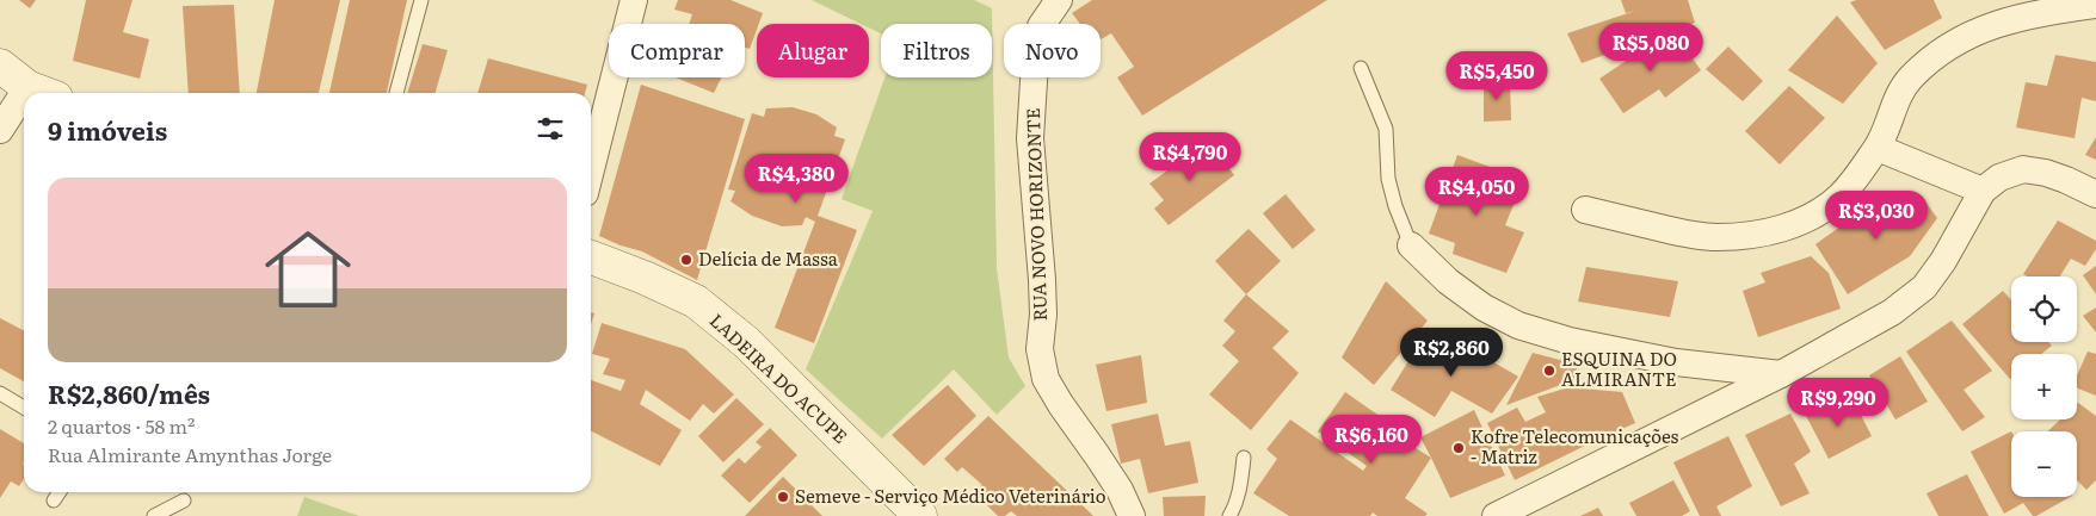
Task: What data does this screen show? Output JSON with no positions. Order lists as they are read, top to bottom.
{
  "streets": {
    "street": ["RUA NOVO HORIZONTE", "LADEIRA DO ACUPE"]
  },
  "places": [
    "Delícia de Massa",
    "ESQUINA DO ALMIRANTE",
    "Kofre Telecomunicações - Matriz",
    "Semeve - Serviço Médico Veterinário"
  ],
  "page": {
    "price": [
      "R$5,080",
      "R$5,450",
      "R$4,790",
      "R$4,380",
      "R$4,050",
      "R$3,030",
      "R$2,860",
      "R$9,290",
      "R$6,160"
    ],
    "chip": [
      "Comprar",
      "Alugar",
      "Filtros",
      "Novo"
    ],
    "heading": "9 imóveis",
    "list": [
      {
        "name": "R$2,860/mês",
        "note": "2 quartos · 58 m² · Rua Almirante Amynthas Jorge"
      }
    ],
    "map_buttons": ["+", "−"]
  }
}
